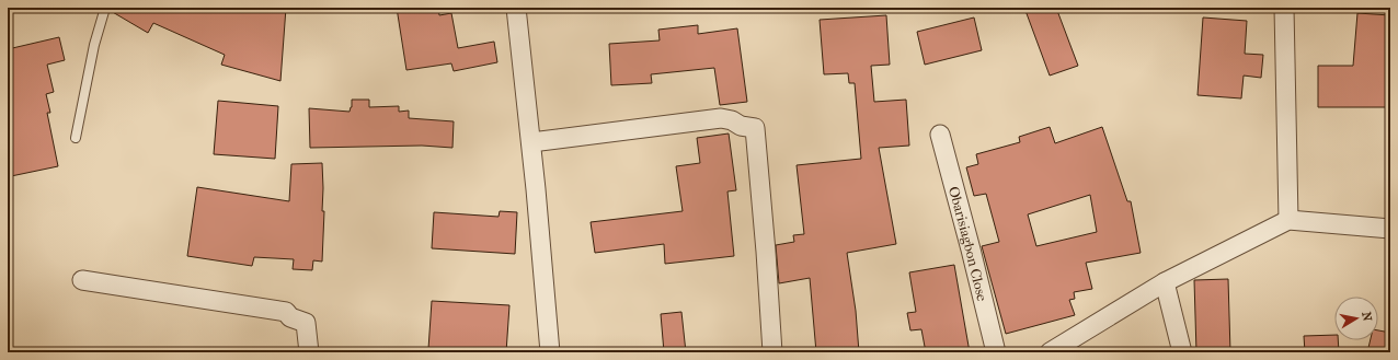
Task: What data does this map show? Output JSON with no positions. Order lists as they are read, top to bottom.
{
  "streets": {
    "street": ["Obarisiagbon Close"]
  },
  "north": "right"
}
